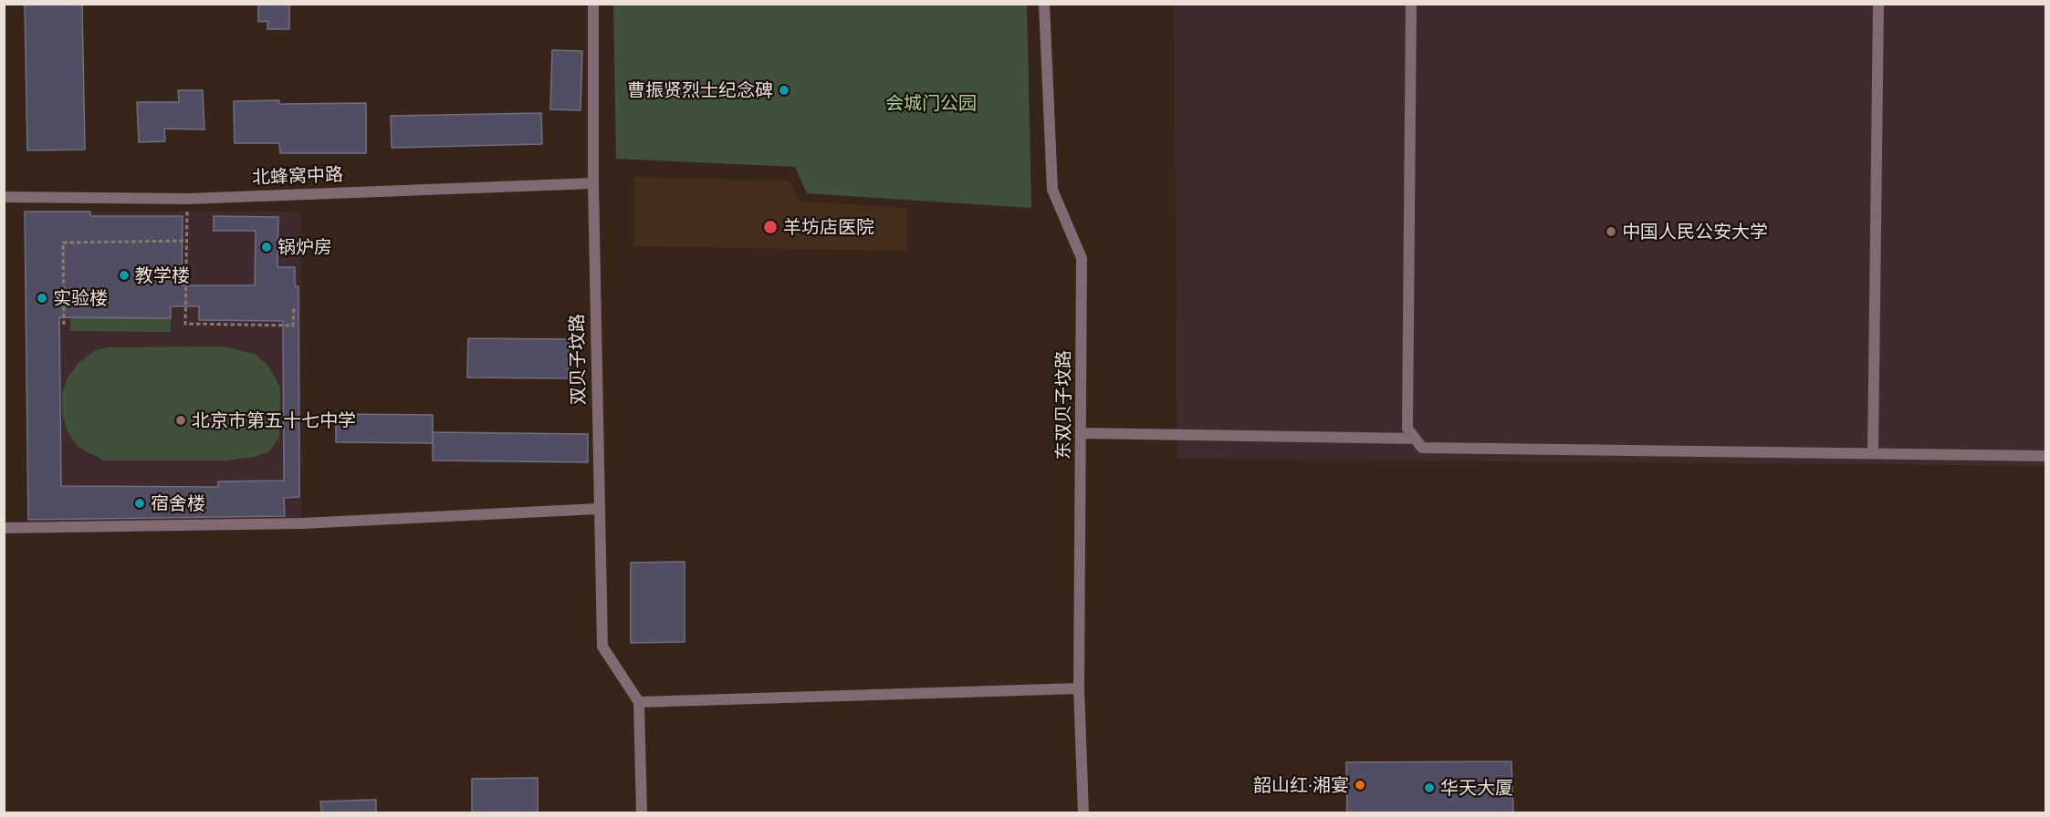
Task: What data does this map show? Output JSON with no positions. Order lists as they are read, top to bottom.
{
  "streets": {
    "street": ["北蜂窝中路", "双贝子坟路", "东双贝子坟路"]
  },
  "crossings": [
    ["北蜂窝中路", "双贝子坟路"]
  ],
  "parks": ["会城门公园"],
  "places": [
    "曹振贤烈士纪念碑",
    "羊坊店医院",
    "中国人民公安大学",
    "锅炉房",
    "教学楼",
    "实验楼",
    "北京市第五十七中学",
    "宿舍楼",
    "韶山红·湘宴",
    "华天大厦"
  ]
}
